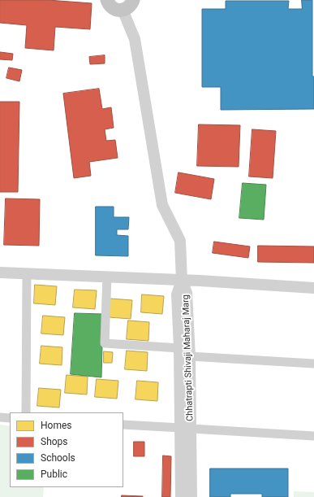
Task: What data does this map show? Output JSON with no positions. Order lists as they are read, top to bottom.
{
  "streets": {
    "street": ["Chhatrapti Shivaji Maharaj Marg"]
  },
  "legend": [
    "Homes",
    "Shops",
    "Schools",
    "Public"
  ]
}
